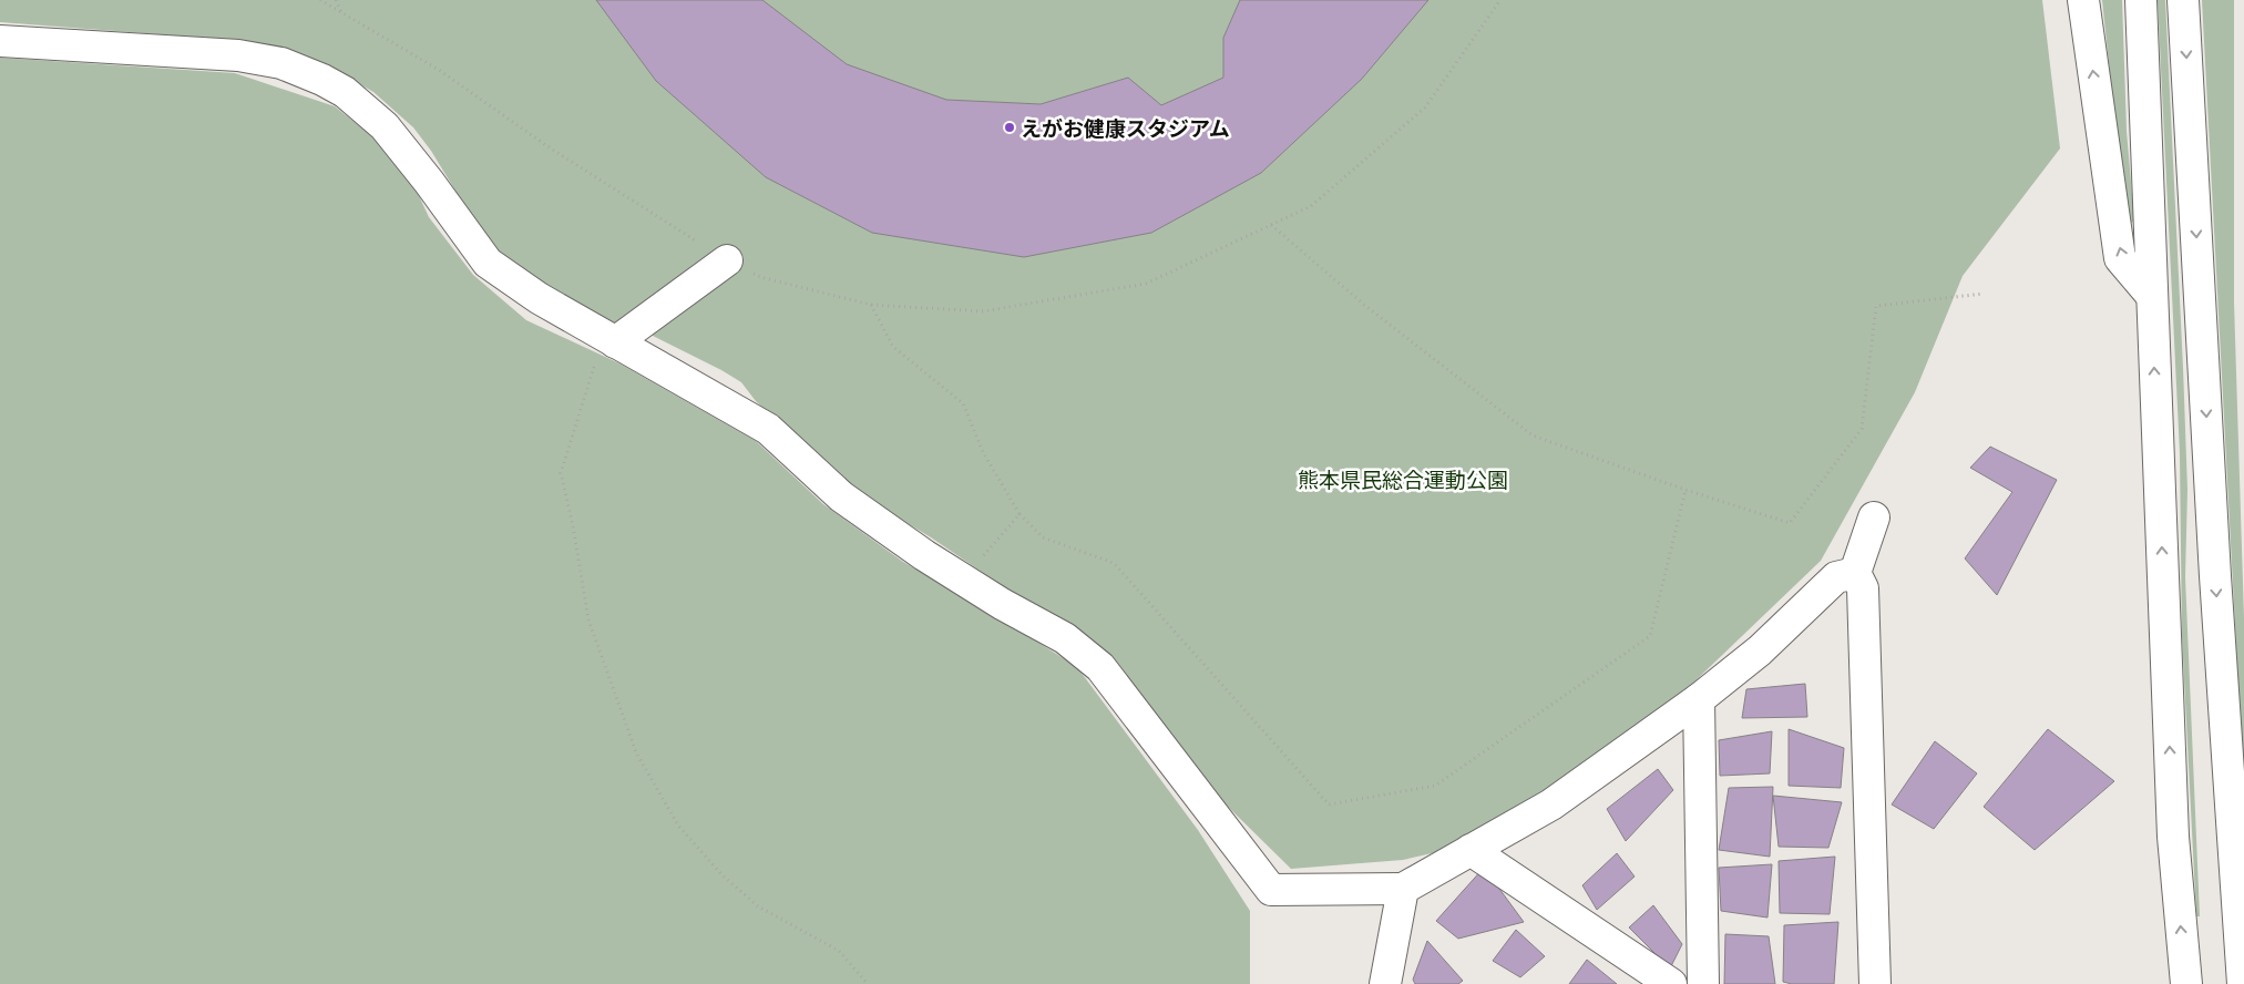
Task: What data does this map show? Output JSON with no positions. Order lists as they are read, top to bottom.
{
  "parks": ["熊本県民総合運動公園"],
  "places": ["えがお健康スタジアム"]
}
